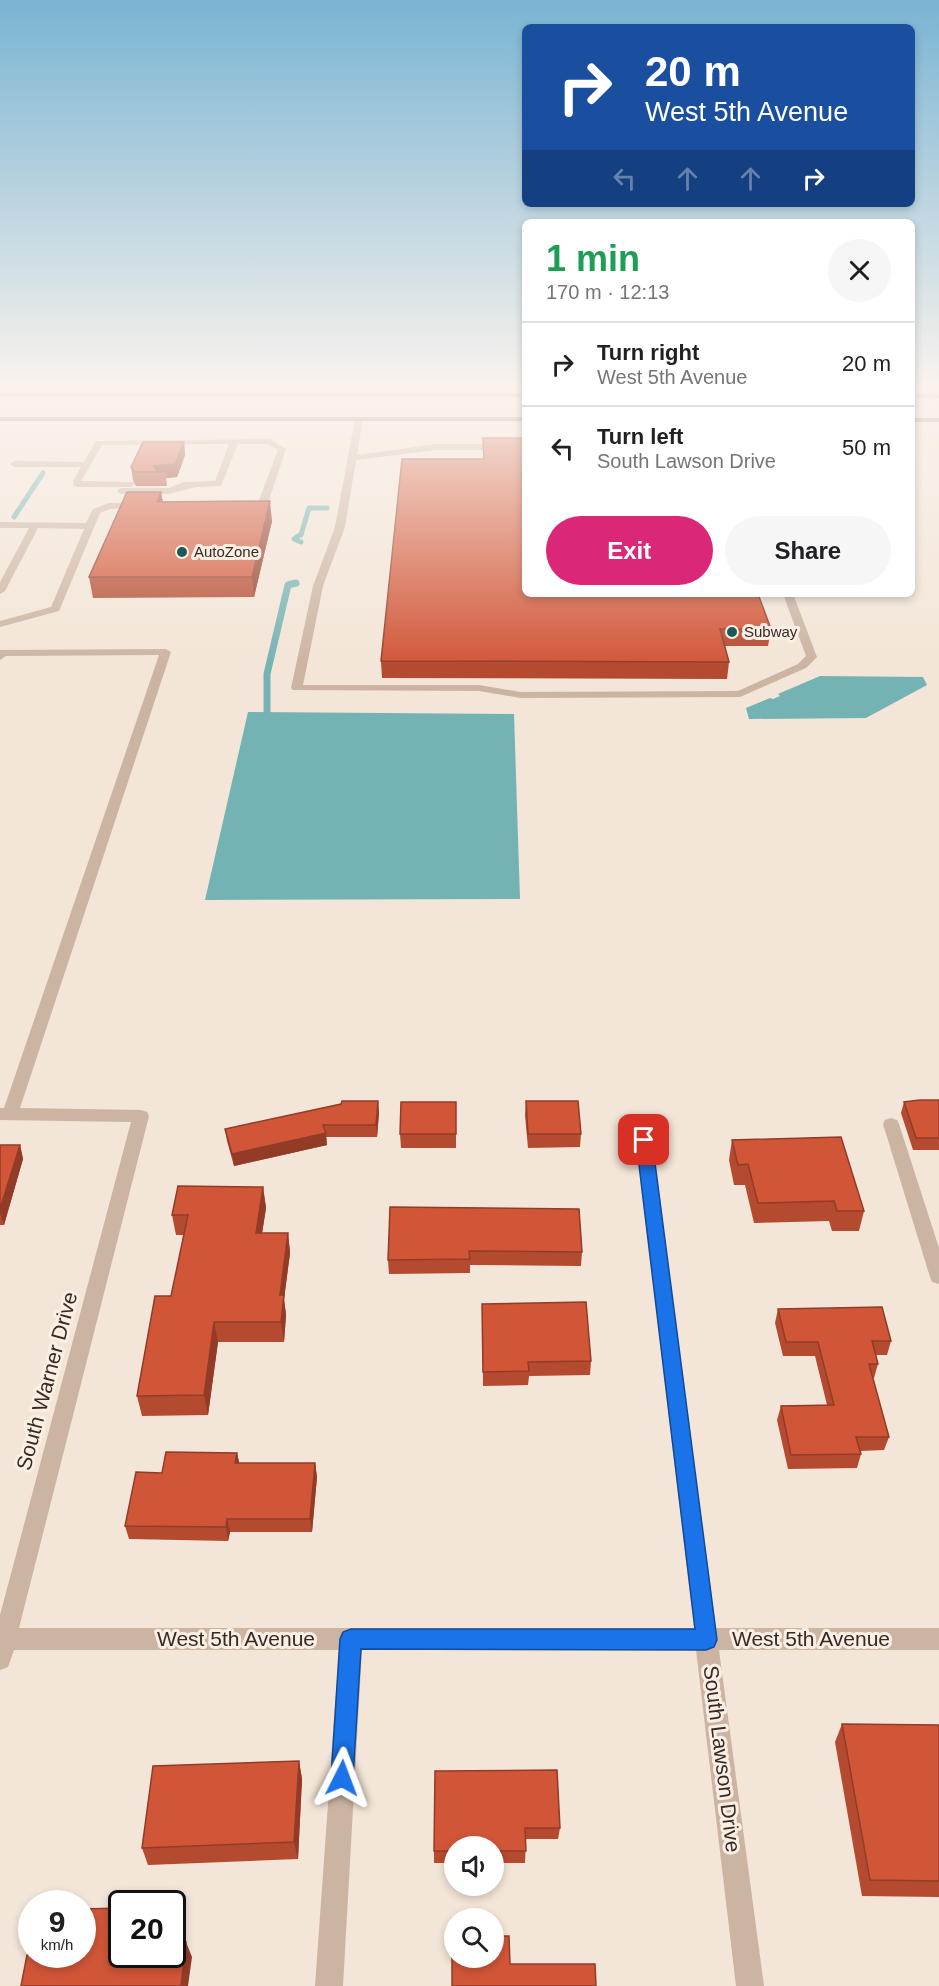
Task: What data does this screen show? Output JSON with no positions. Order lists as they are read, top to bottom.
{
  "streets": {
    "street": ["South Warner Drive", "West 5th Avenue", "South Lawson Drive"]
  },
  "crossings": [
    ["South Warner Drive", "West 5th Avenue"],
    ["West 5th Avenue", "South Lawson Drive"]
  ],
  "places": ["AutoZone", "Subway"],
  "page": {
    "turn": ["20 m", "West 5th Avenue"],
    "heading": ["1 min", "170 m · 12:13"],
    "list": [
      {
        "name": "Turn right",
        "note": "West 5th Avenue",
        "value": "20 m"
      },
      {
        "name": "Turn left",
        "note": "South Lawson Drive",
        "value": "50 m"
      }
    ],
    "buttons": ["Exit", "Share"],
    "speed": "9 km/h",
    "limit": "20"
  }
}
